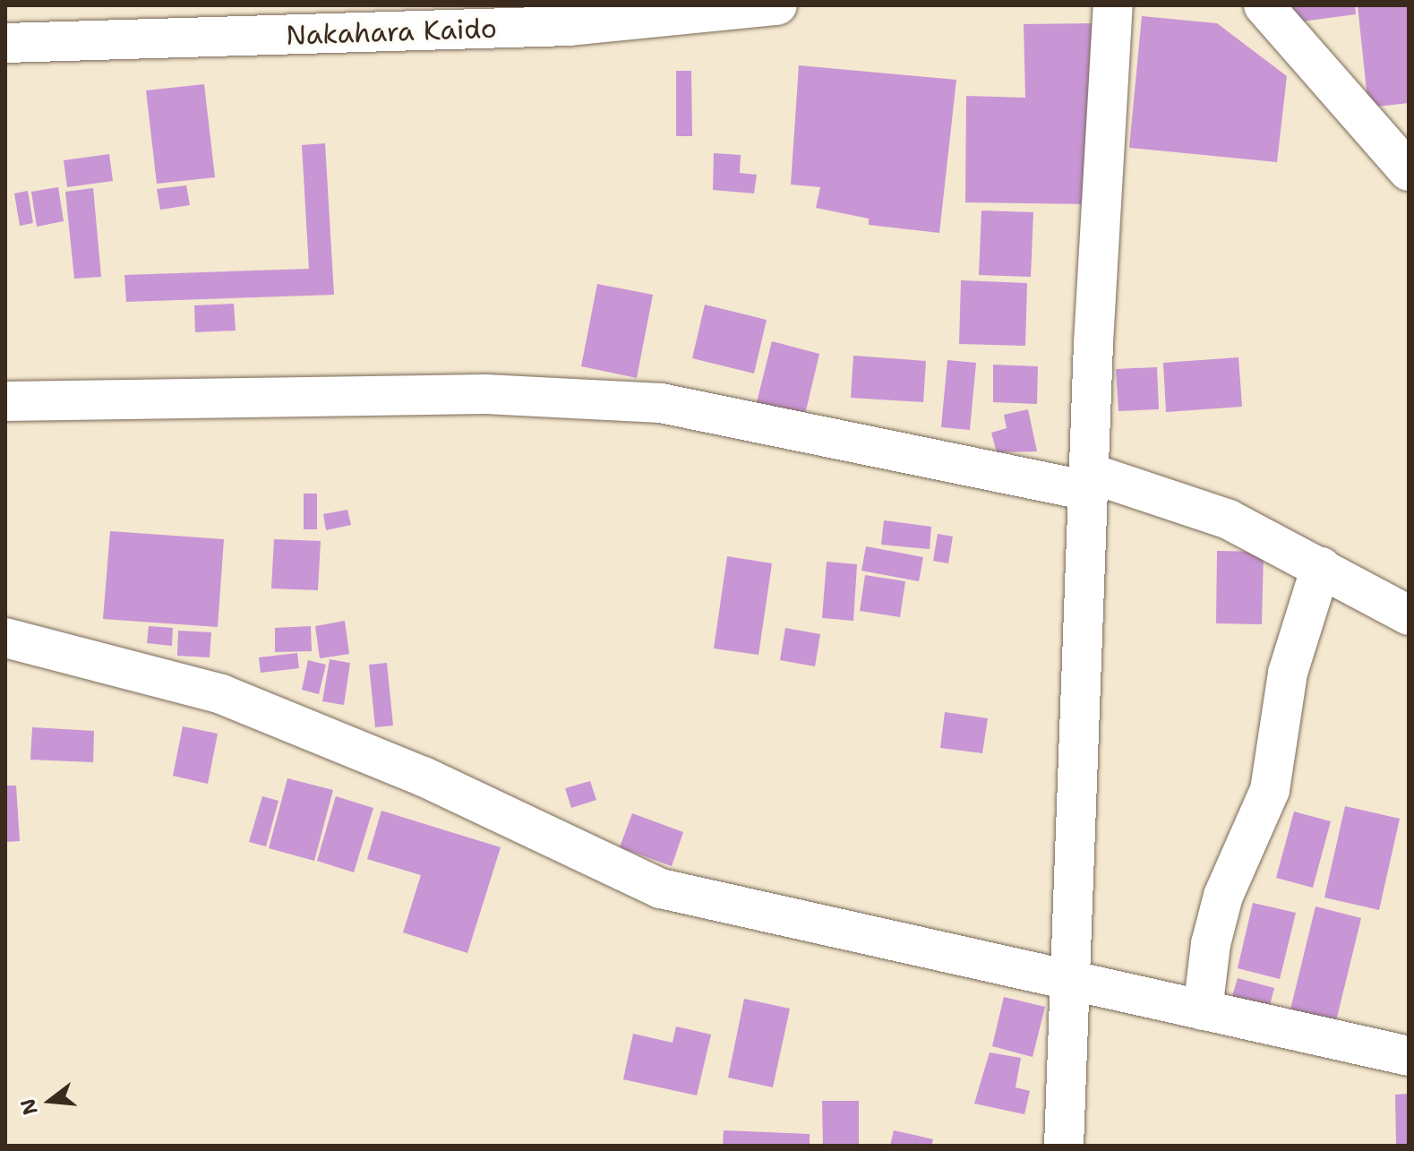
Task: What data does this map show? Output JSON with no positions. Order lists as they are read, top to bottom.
{
  "streets": {
    "street": ["Nakahara Kaido"]
  },
  "north": "left"
}
